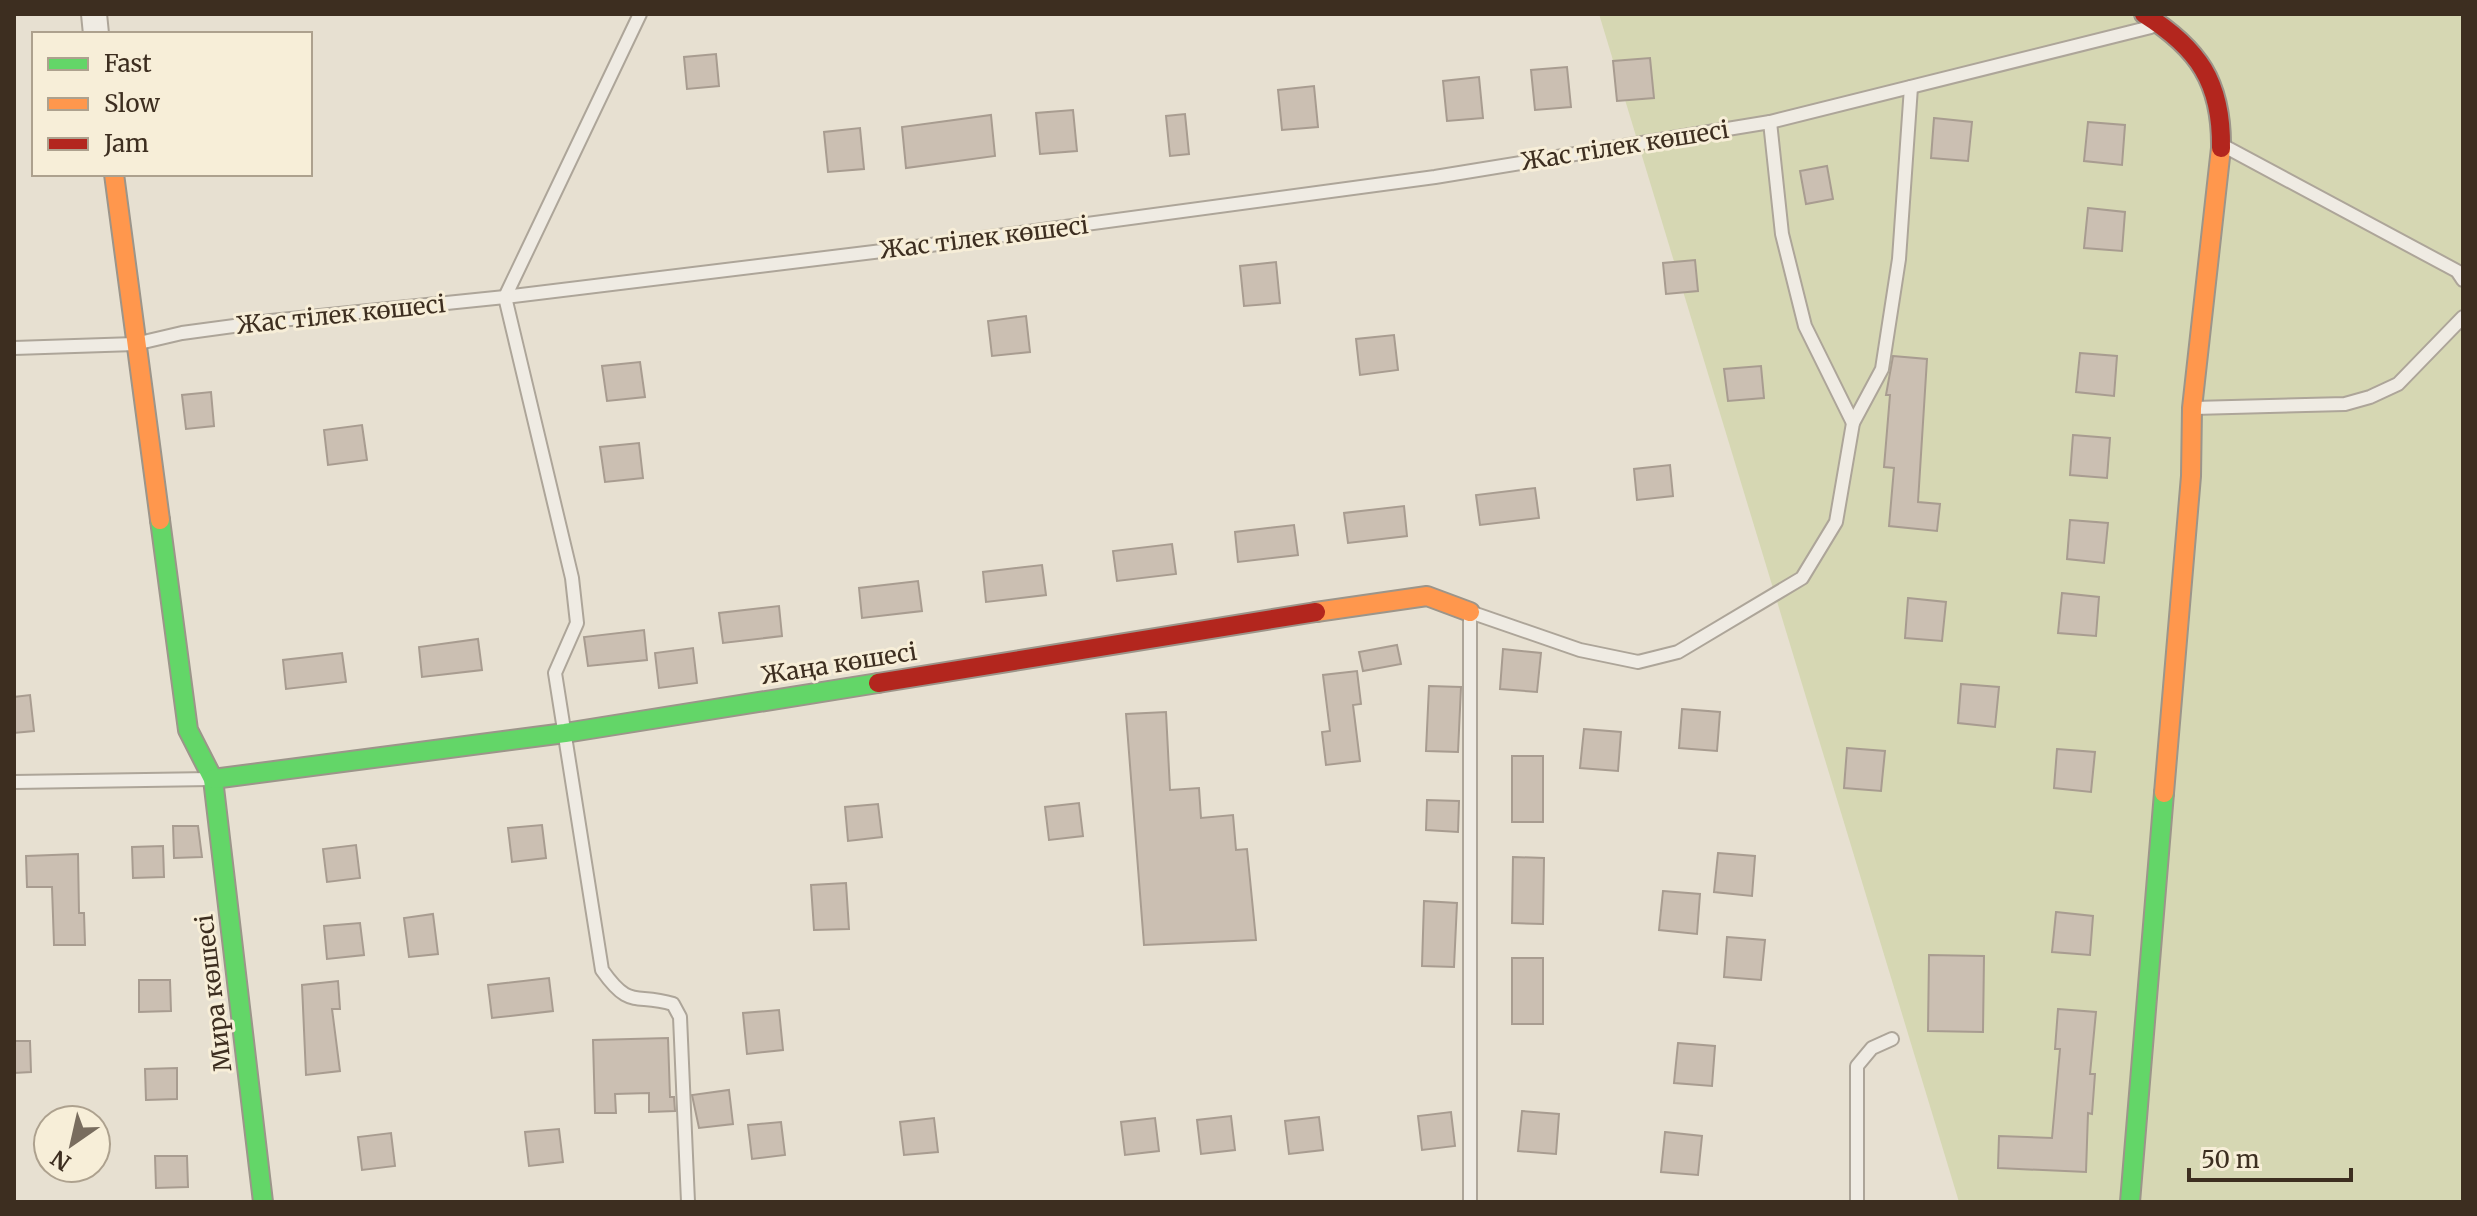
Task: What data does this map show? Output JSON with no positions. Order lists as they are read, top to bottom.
{
  "streets": {
    "street": ["Жаңа көшесі", "Мира көшесі"],
    "lane": ["Жас тілек көшесі"]
  },
  "crossings": [
    ["Жаңа көшесі", "Мира көшесі"]
  ],
  "legend": ["Fast", "Slow", "Jam"],
  "scale_bar": "50 m",
  "north": "bottom left"
}
